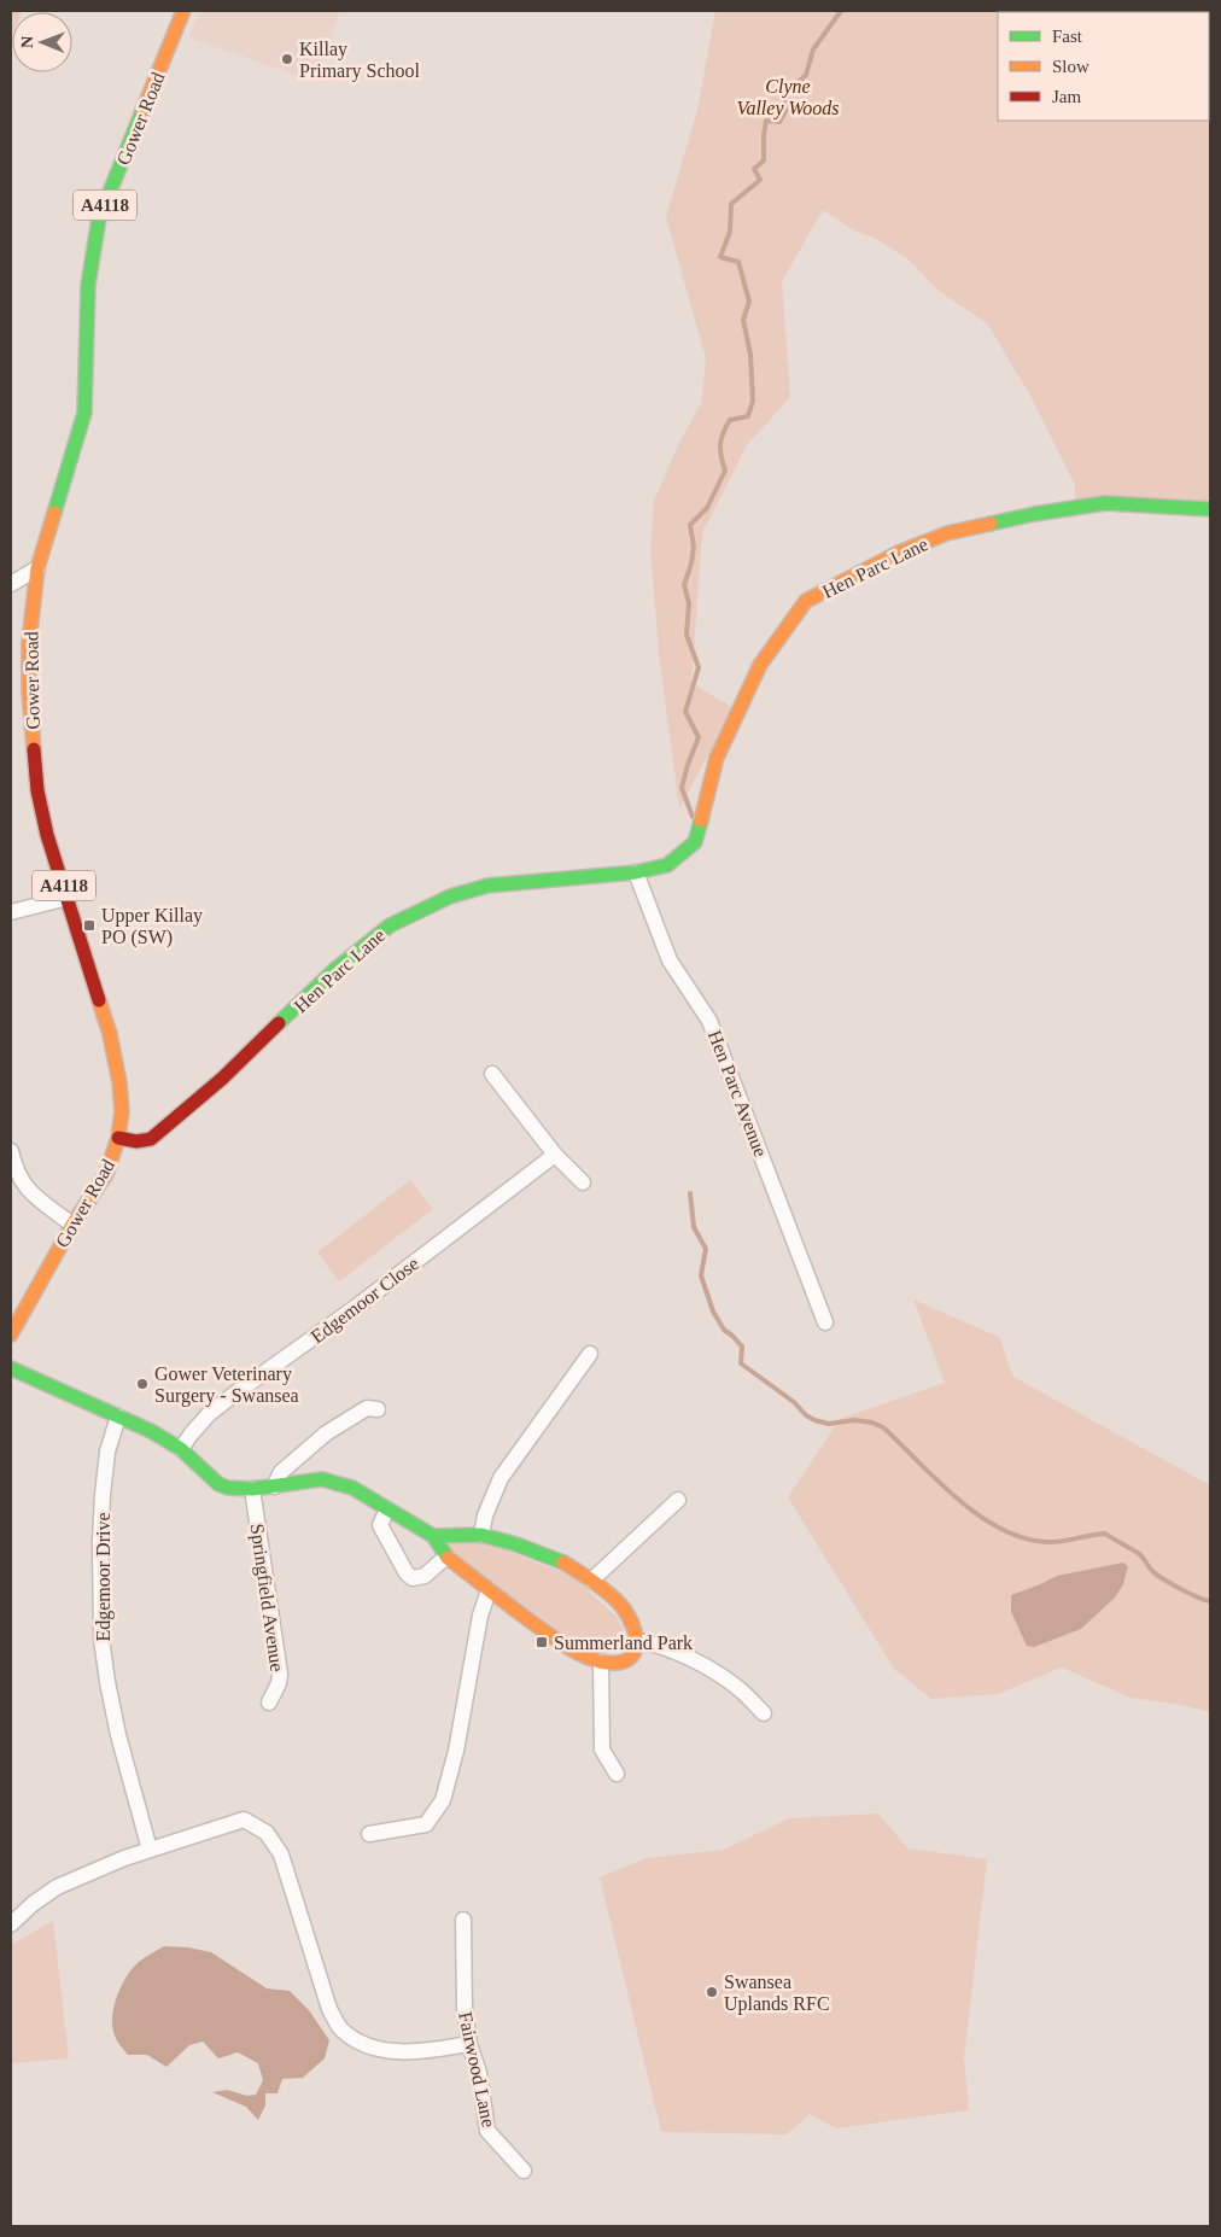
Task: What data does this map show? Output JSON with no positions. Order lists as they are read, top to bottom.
{
  "streets": {
    "street": [
      "Gower Road",
      "A4118",
      "Hen Parc Lane",
      "Hen Parc Avenue",
      "Edgemoor Close",
      "Edgemoor Drive",
      "Springfield Avenue",
      "Fairwood Lane"
    ]
  },
  "crossings": [
    ["Gower Road", "Hen Parc Lane"],
    ["Hen Parc Lane", "Hen Parc Avenue"]
  ],
  "parks": ["Clyne Valley Woods"],
  "places": {
    "other": ["Killay Primary School", "Gower Veterinary Surgery - Swansea", "Swansea Uplands RFC"],
    "transit": ["Upper Killay PO (SW)", "Summerland Park"]
  },
  "legend": ["Fast", "Slow", "Jam"],
  "north": "left"
}
